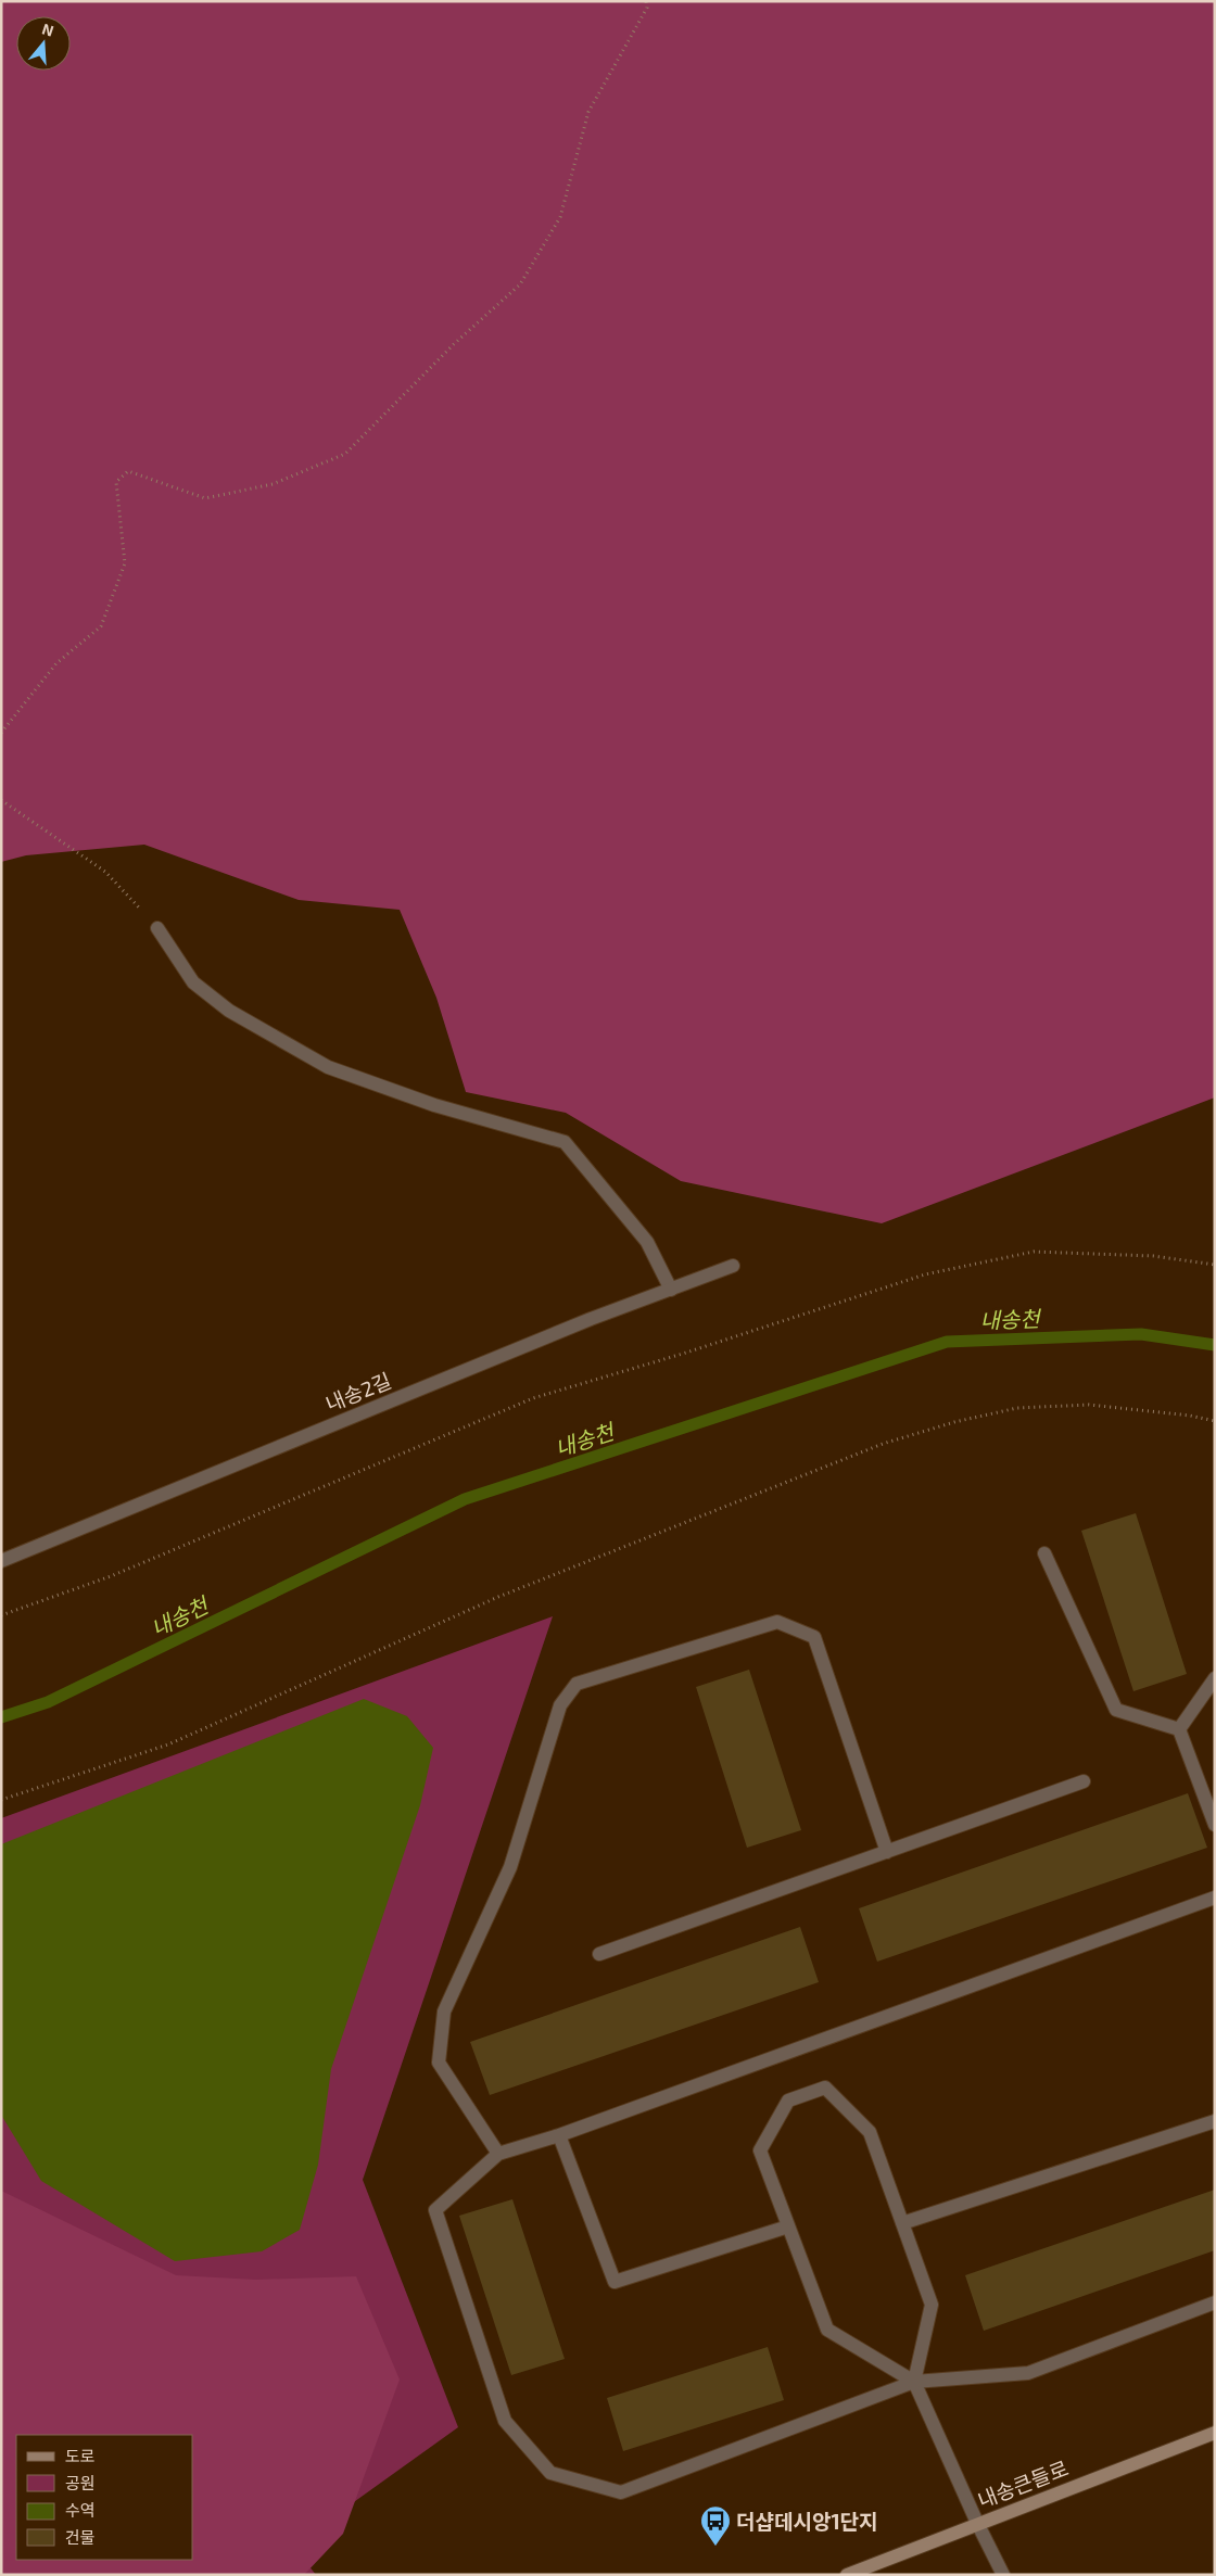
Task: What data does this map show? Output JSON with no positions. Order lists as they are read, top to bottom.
{
  "streets": {
    "street": ["내송2길", "내송큰들로"]
  },
  "water": ["내송천"],
  "places": {
    "bus stop": ["더샵데시앙1단지"]
  },
  "legend": [
    "도로",
    "공원",
    "수역",
    "건물"
  ],
  "north": "top"
}
